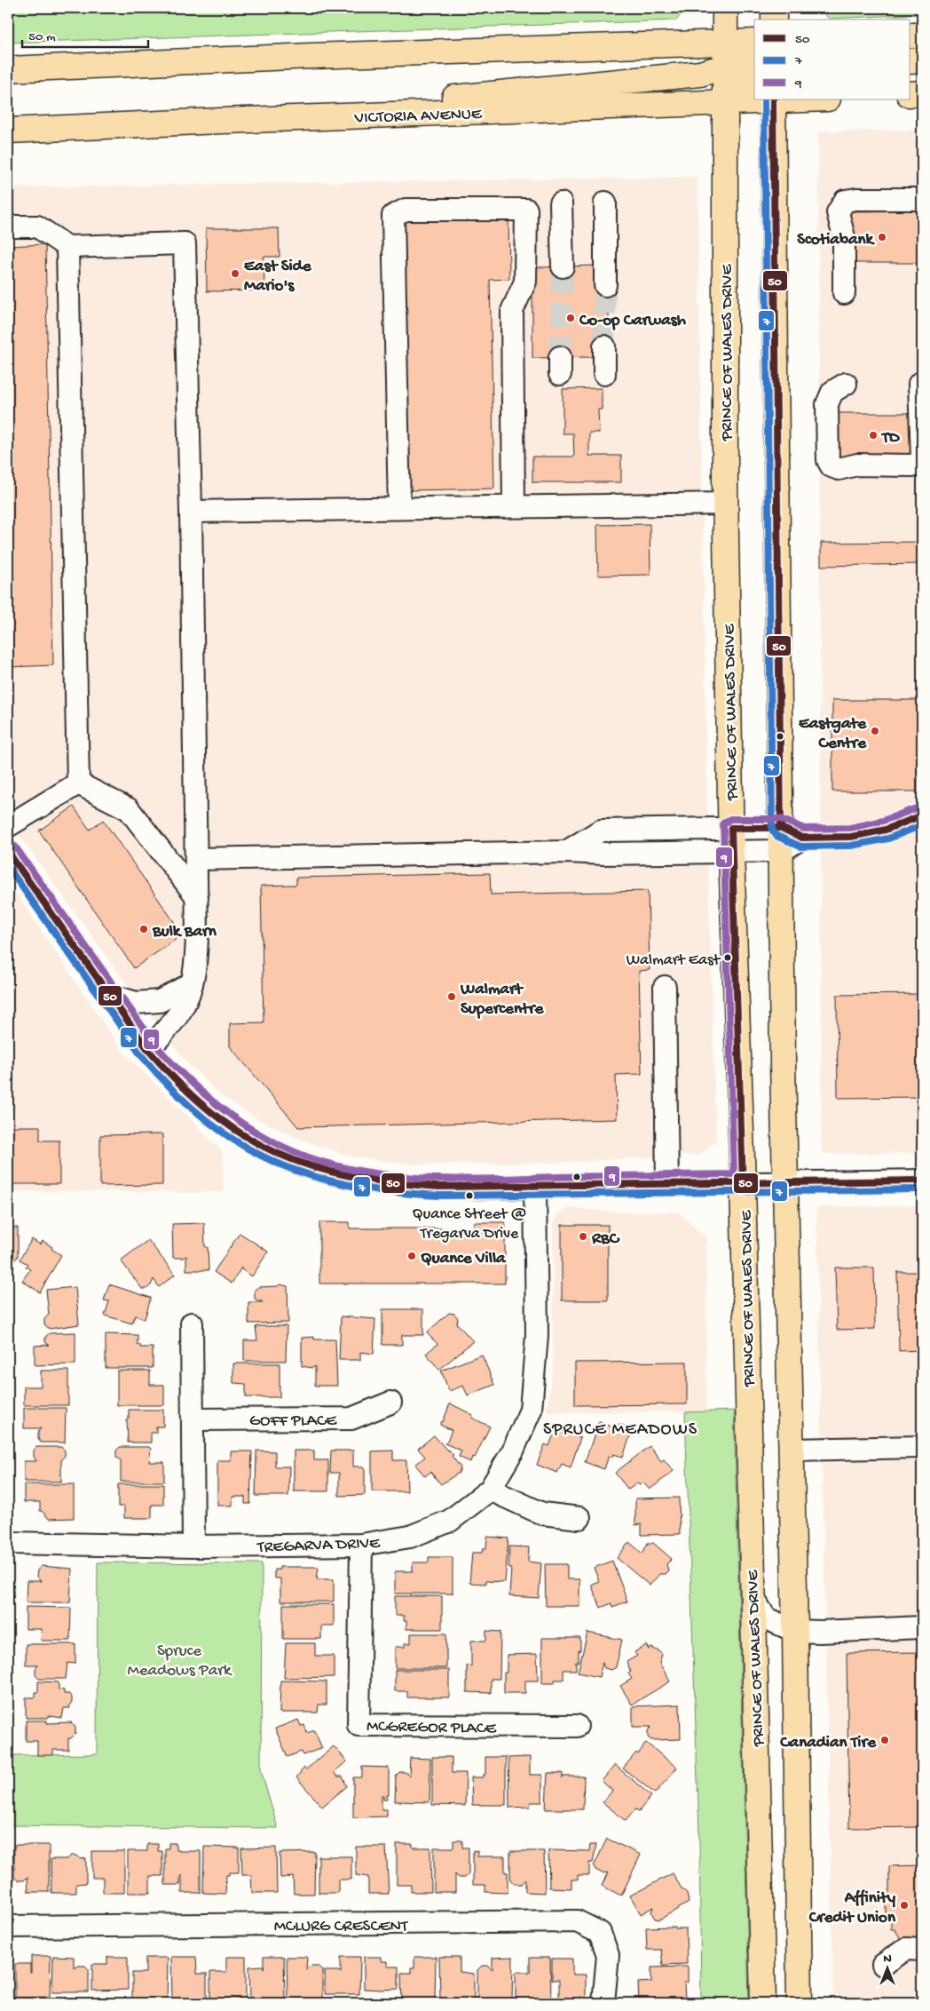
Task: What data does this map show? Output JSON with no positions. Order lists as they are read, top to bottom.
{
  "streets": {
    "main road": ["VICTORIA AVENUE", "PRINCE OF WALES DRIVE"],
    "street": [
      "GOFF PLACE",
      "TREGARVA DRIVE",
      "MCGREGOR PLACE",
      "MCLURG CRESCENT"
    ]
  },
  "crossings": [
    ["VICTORIA AVENUE", "PRINCE OF WALES DRIVE"],
    ["TREGARVA DRIVE", "MCGREGOR PLACE"]
  ],
  "districts": ["SPRUCE MEADOWS"],
  "parks": ["Spruce Meadows Park"],
  "places": [
    "Scotiabank",
    "East Side Mario's",
    "Co-op Carwash",
    "TD",
    "Eastgate Centre",
    "Bulk Barn",
    "Walmart East",
    "Walmart Supercentre",
    "Quance Street @ Tregarva Drive",
    "RBC",
    "Quance Villa",
    "Canadian Tire",
    "Affinity Credit Union"
  ],
  "lines": ["transit line 50", "transit line 7", "transit line 9"],
  "legend": ["50", "7", "9"],
  "scale_bar": "50 m",
  "north": "top"
}
